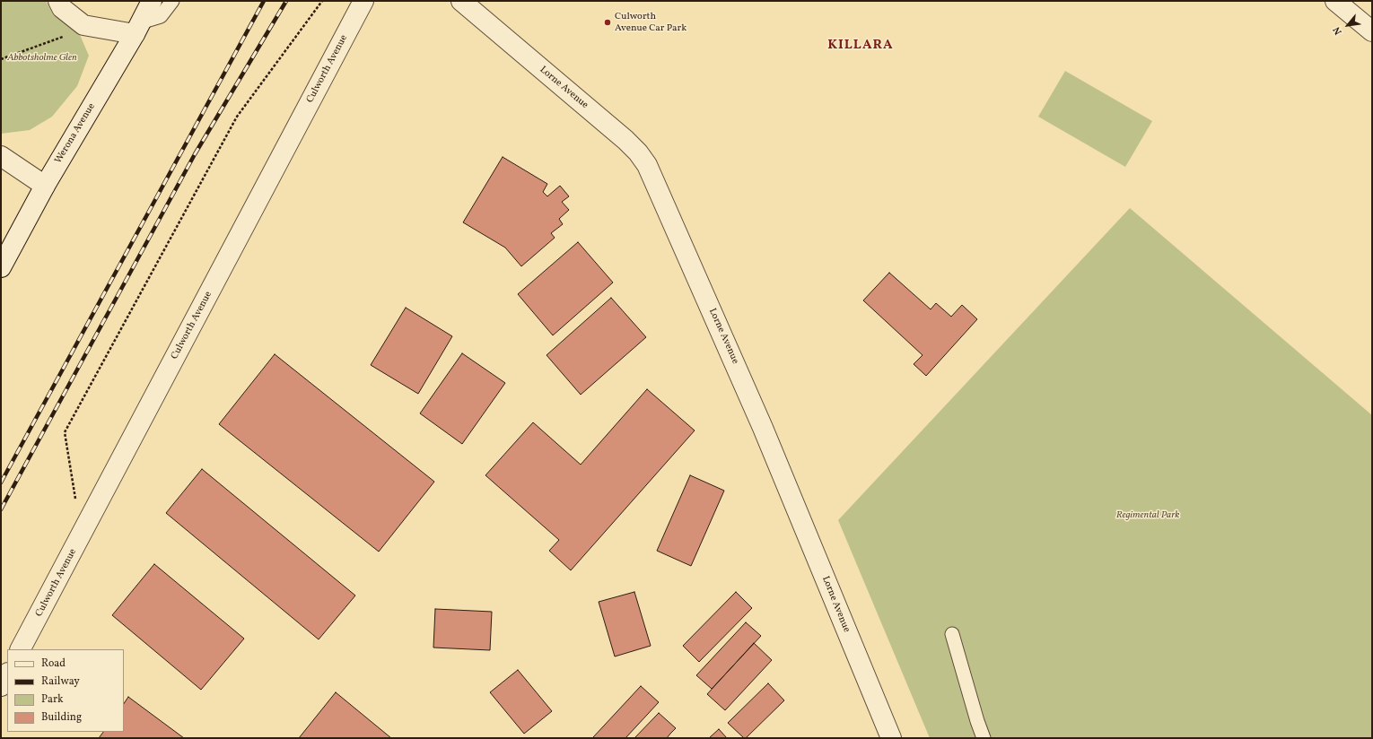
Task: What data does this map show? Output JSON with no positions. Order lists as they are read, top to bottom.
{
  "streets": {
    "street": ["Culworth Avenue", "Lorne Avenue", "Werona Avenue"]
  },
  "districts": ["KILLARA"],
  "parks": ["Abbotsholme Glen", "Regimental Park"],
  "places": ["Culworth Avenue Car Park"],
  "legend": [
    "Road",
    "Railway",
    "Park",
    "Building"
  ],
  "north": "bottom left"
}
